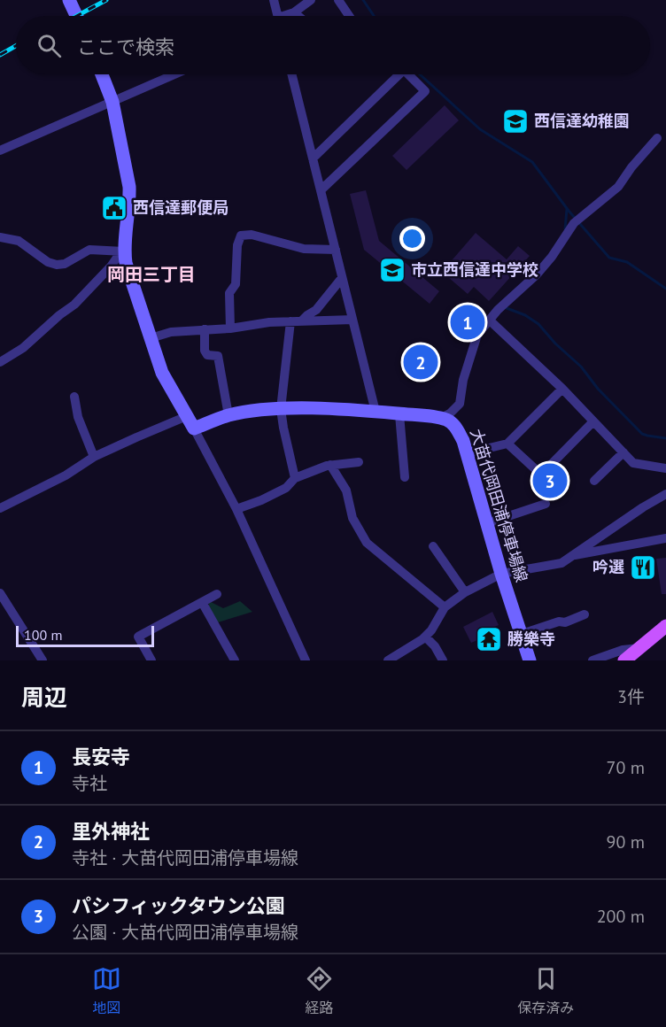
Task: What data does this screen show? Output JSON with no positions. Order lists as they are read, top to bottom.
{
  "streets": {
    "main road": ["大苗代岡田浦停車場線"]
  },
  "districts": ["岡田三丁目"],
  "places": {
    "school or university": ["西信達幼稚園", "市立西信達中学校"],
    "public building": ["西信達郵便局"],
    "restaurant": ["吟選"],
    "temple": ["勝樂寺"]
  },
  "scale_bar": "100 m",
  "page": {
    "search": "ここで検索",
    "pins": ["1", "2", "3"],
    "scale": "100 m",
    "heading": ["周辺", "3件"],
    "list": [
      {
        "mark": "1",
        "name": "長安寺",
        "note": "寺社",
        "value": "70 m"
      },
      {
        "mark": "2",
        "name": "里外神社",
        "note": "寺社 · 大苗代岡田浦停車場線",
        "value": "90 m"
      },
      {
        "mark": "3",
        "name": "パシフィックタウン公園",
        "note": "公園 · 大苗代岡田浦停車場線",
        "value": "200 m"
      }
    ],
    "nav": ["地図", "経路", "保存済み"]
  }
}
